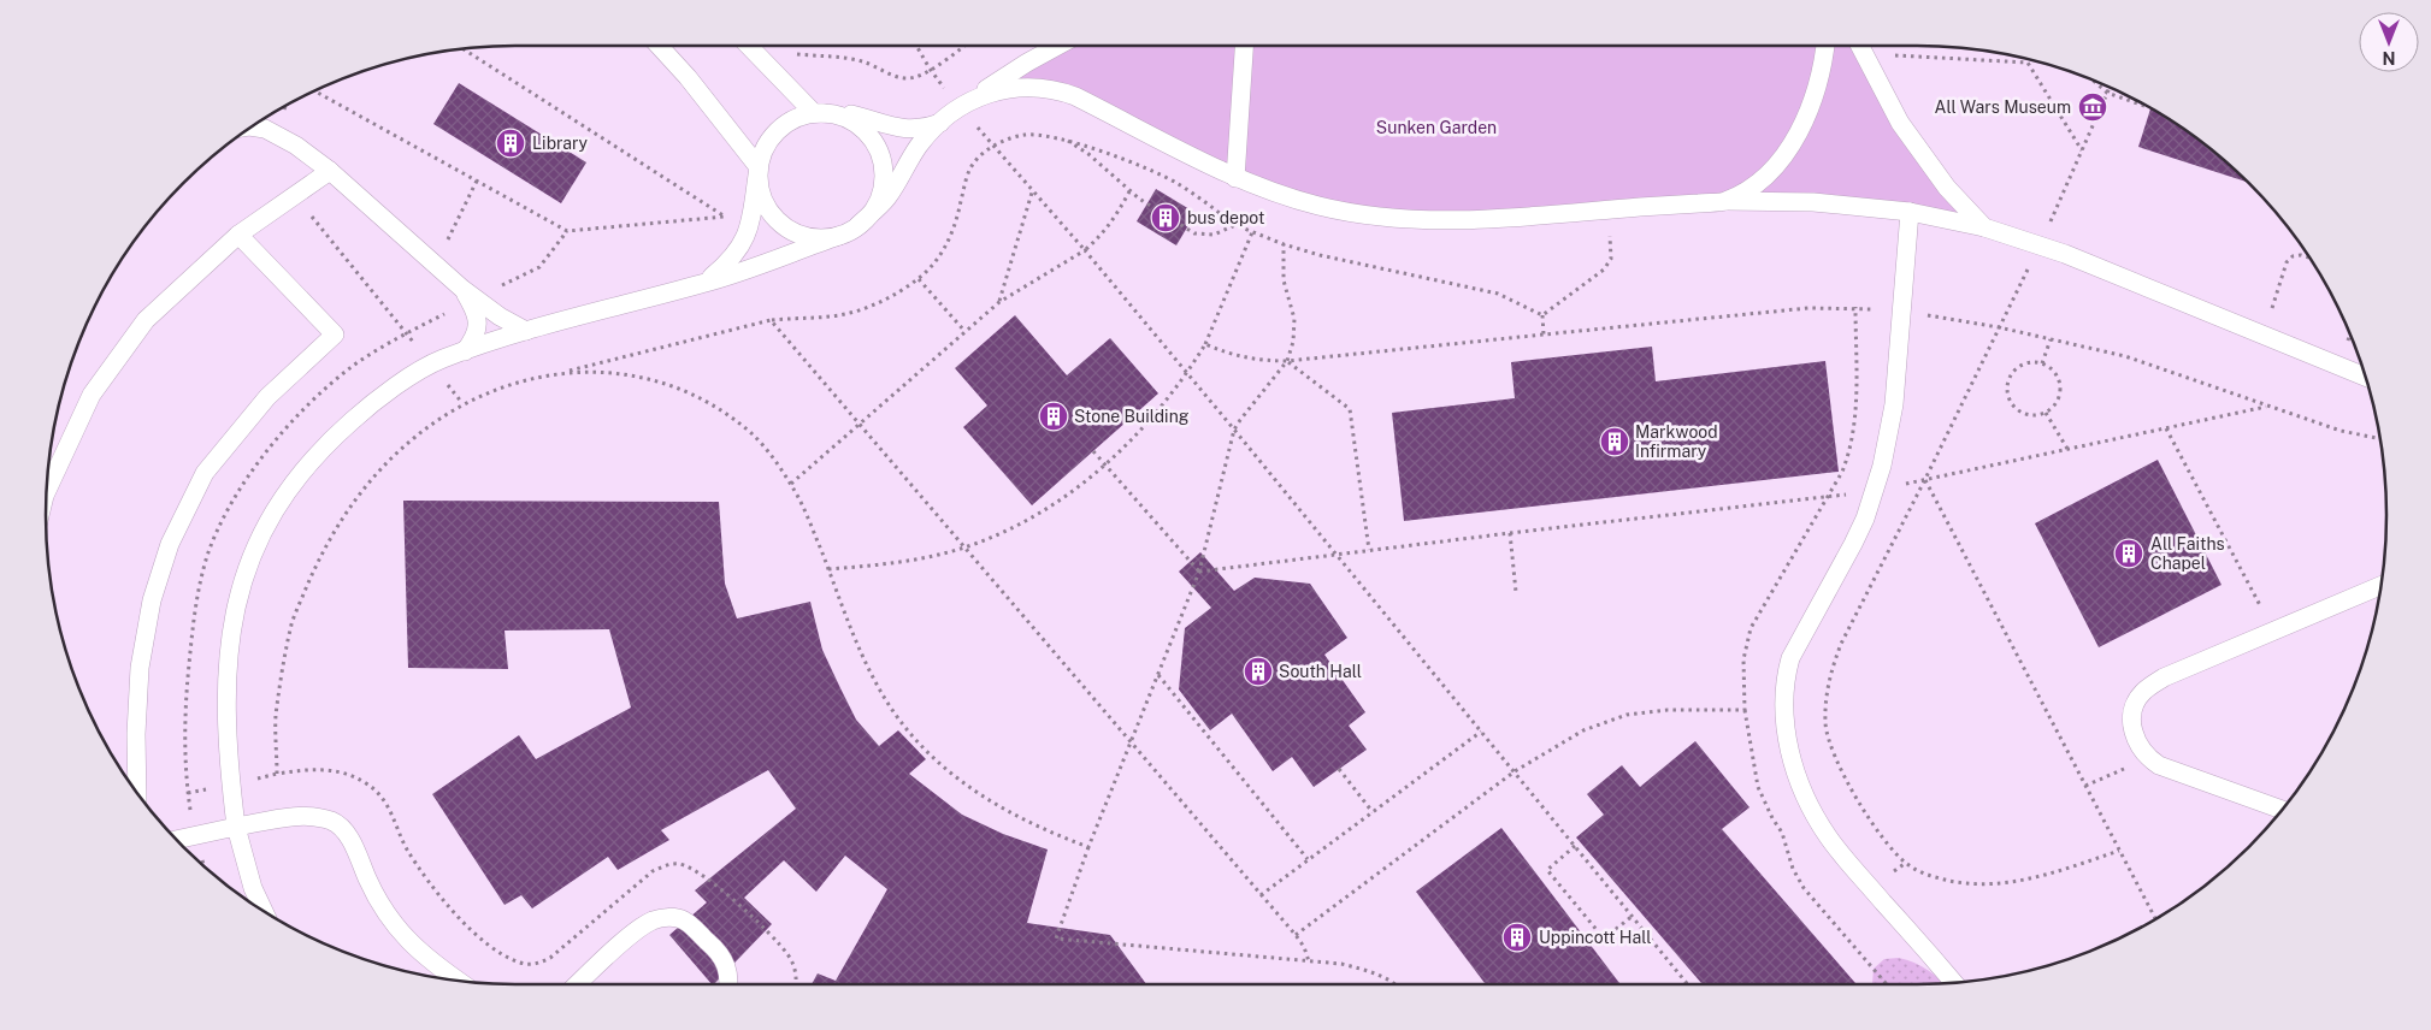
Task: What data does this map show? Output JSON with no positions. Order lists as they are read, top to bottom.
{
  "parks": ["Sunken Garden"],
  "places": {
    "museum": ["All Wars Museum"],
    "building": [
      "Library",
      "bus depot",
      "Stone Building",
      "Markwood Infirmary",
      "All Faiths Chapel",
      "South Hall",
      "Uppincott Hall"
    ]
  },
  "north": "bottom"
}
